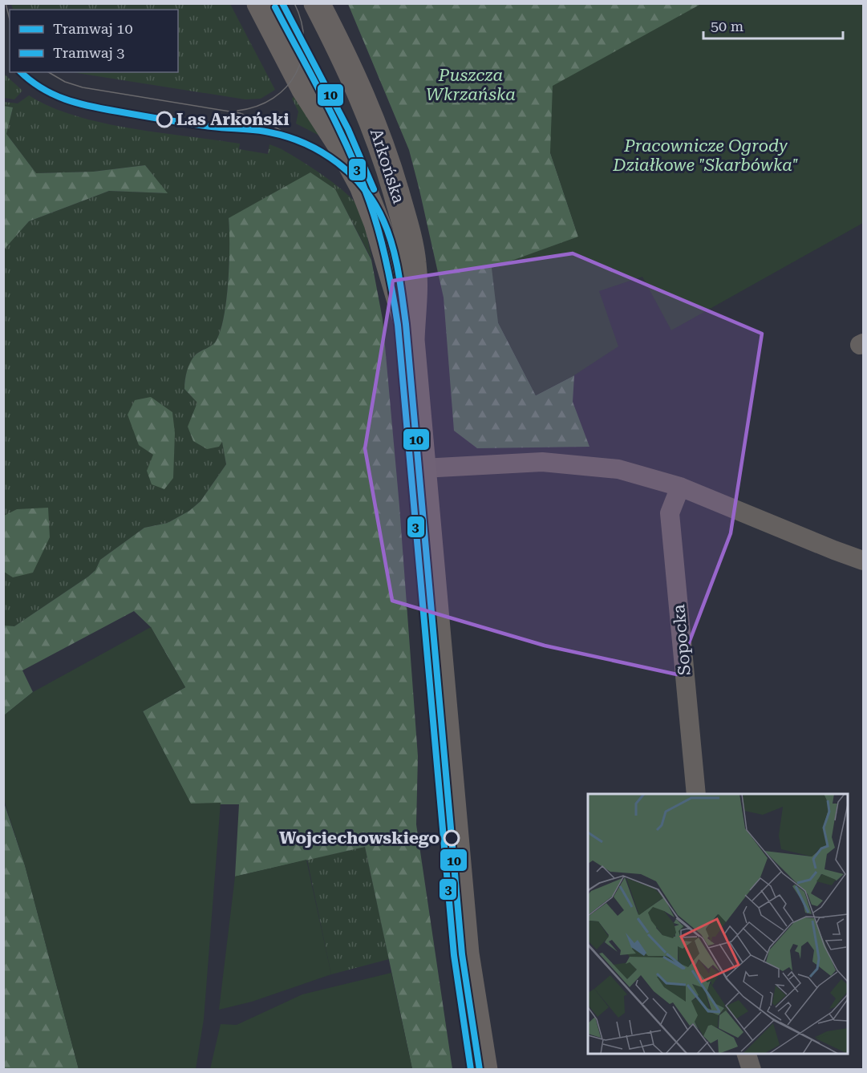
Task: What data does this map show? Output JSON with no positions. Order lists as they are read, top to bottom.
{
  "streets": {
    "street": ["Arkońska", "Sopocka"]
  },
  "parks": ["Puszcza Wkrzańska", "Pracownicze Ogrody Działkowe \"Skarbówka\""],
  "places": ["Las Arkoński", "Wojciechowskiego"],
  "lines": ["tram line 10", "tram line 3"],
  "legend": ["Tramwaj 10", "Tramwaj 3"],
  "scale_bar": "50 m"
}
